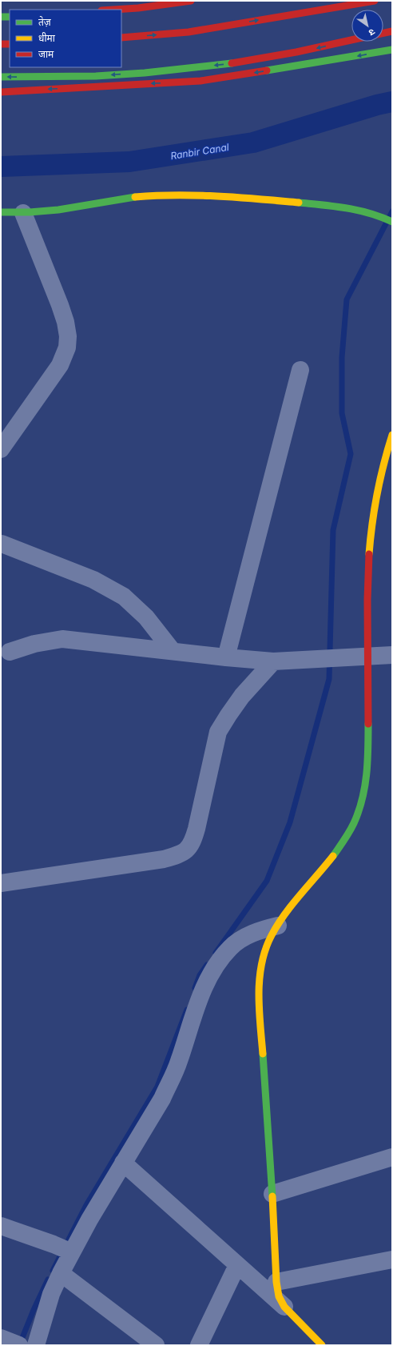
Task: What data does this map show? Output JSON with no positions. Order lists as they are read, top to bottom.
{
  "water": ["Ranbir Canal"],
  "legend": ["तेज़", "धीमा", "जाम"],
  "north": "bottom right"
}
